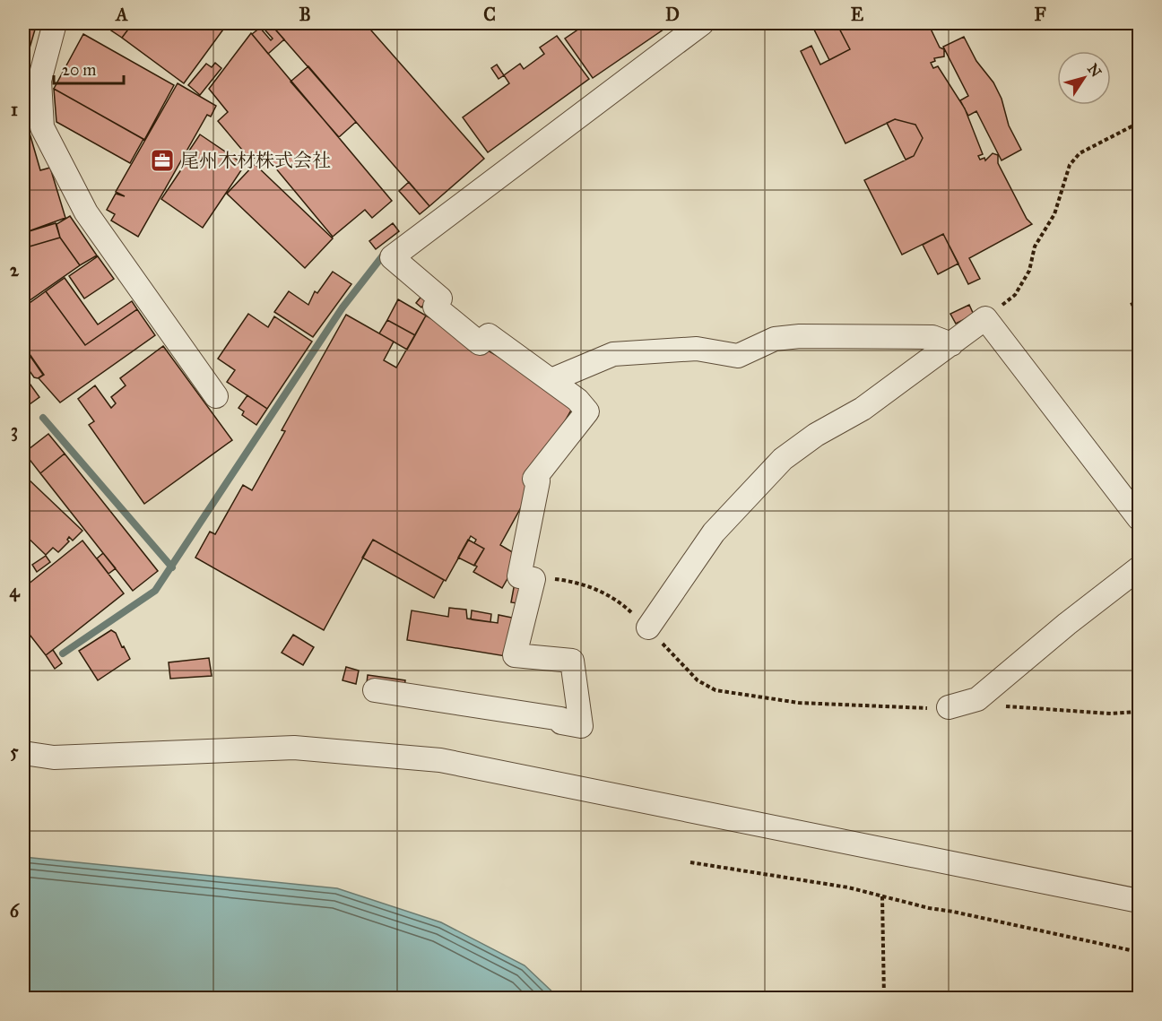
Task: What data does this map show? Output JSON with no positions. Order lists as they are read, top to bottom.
{
  "places": {
    "office": ["尾州木材株式会社"]
  },
  "scale_bar": "20 m",
  "north": "top right",
  "grid": {
    "columns": [
      "A",
      "B",
      "C",
      "D",
      "E",
      "F"
    ],
    "rows": [
      "1",
      "2",
      "3",
      "4",
      "5",
      "6"
    ]
  }
}
